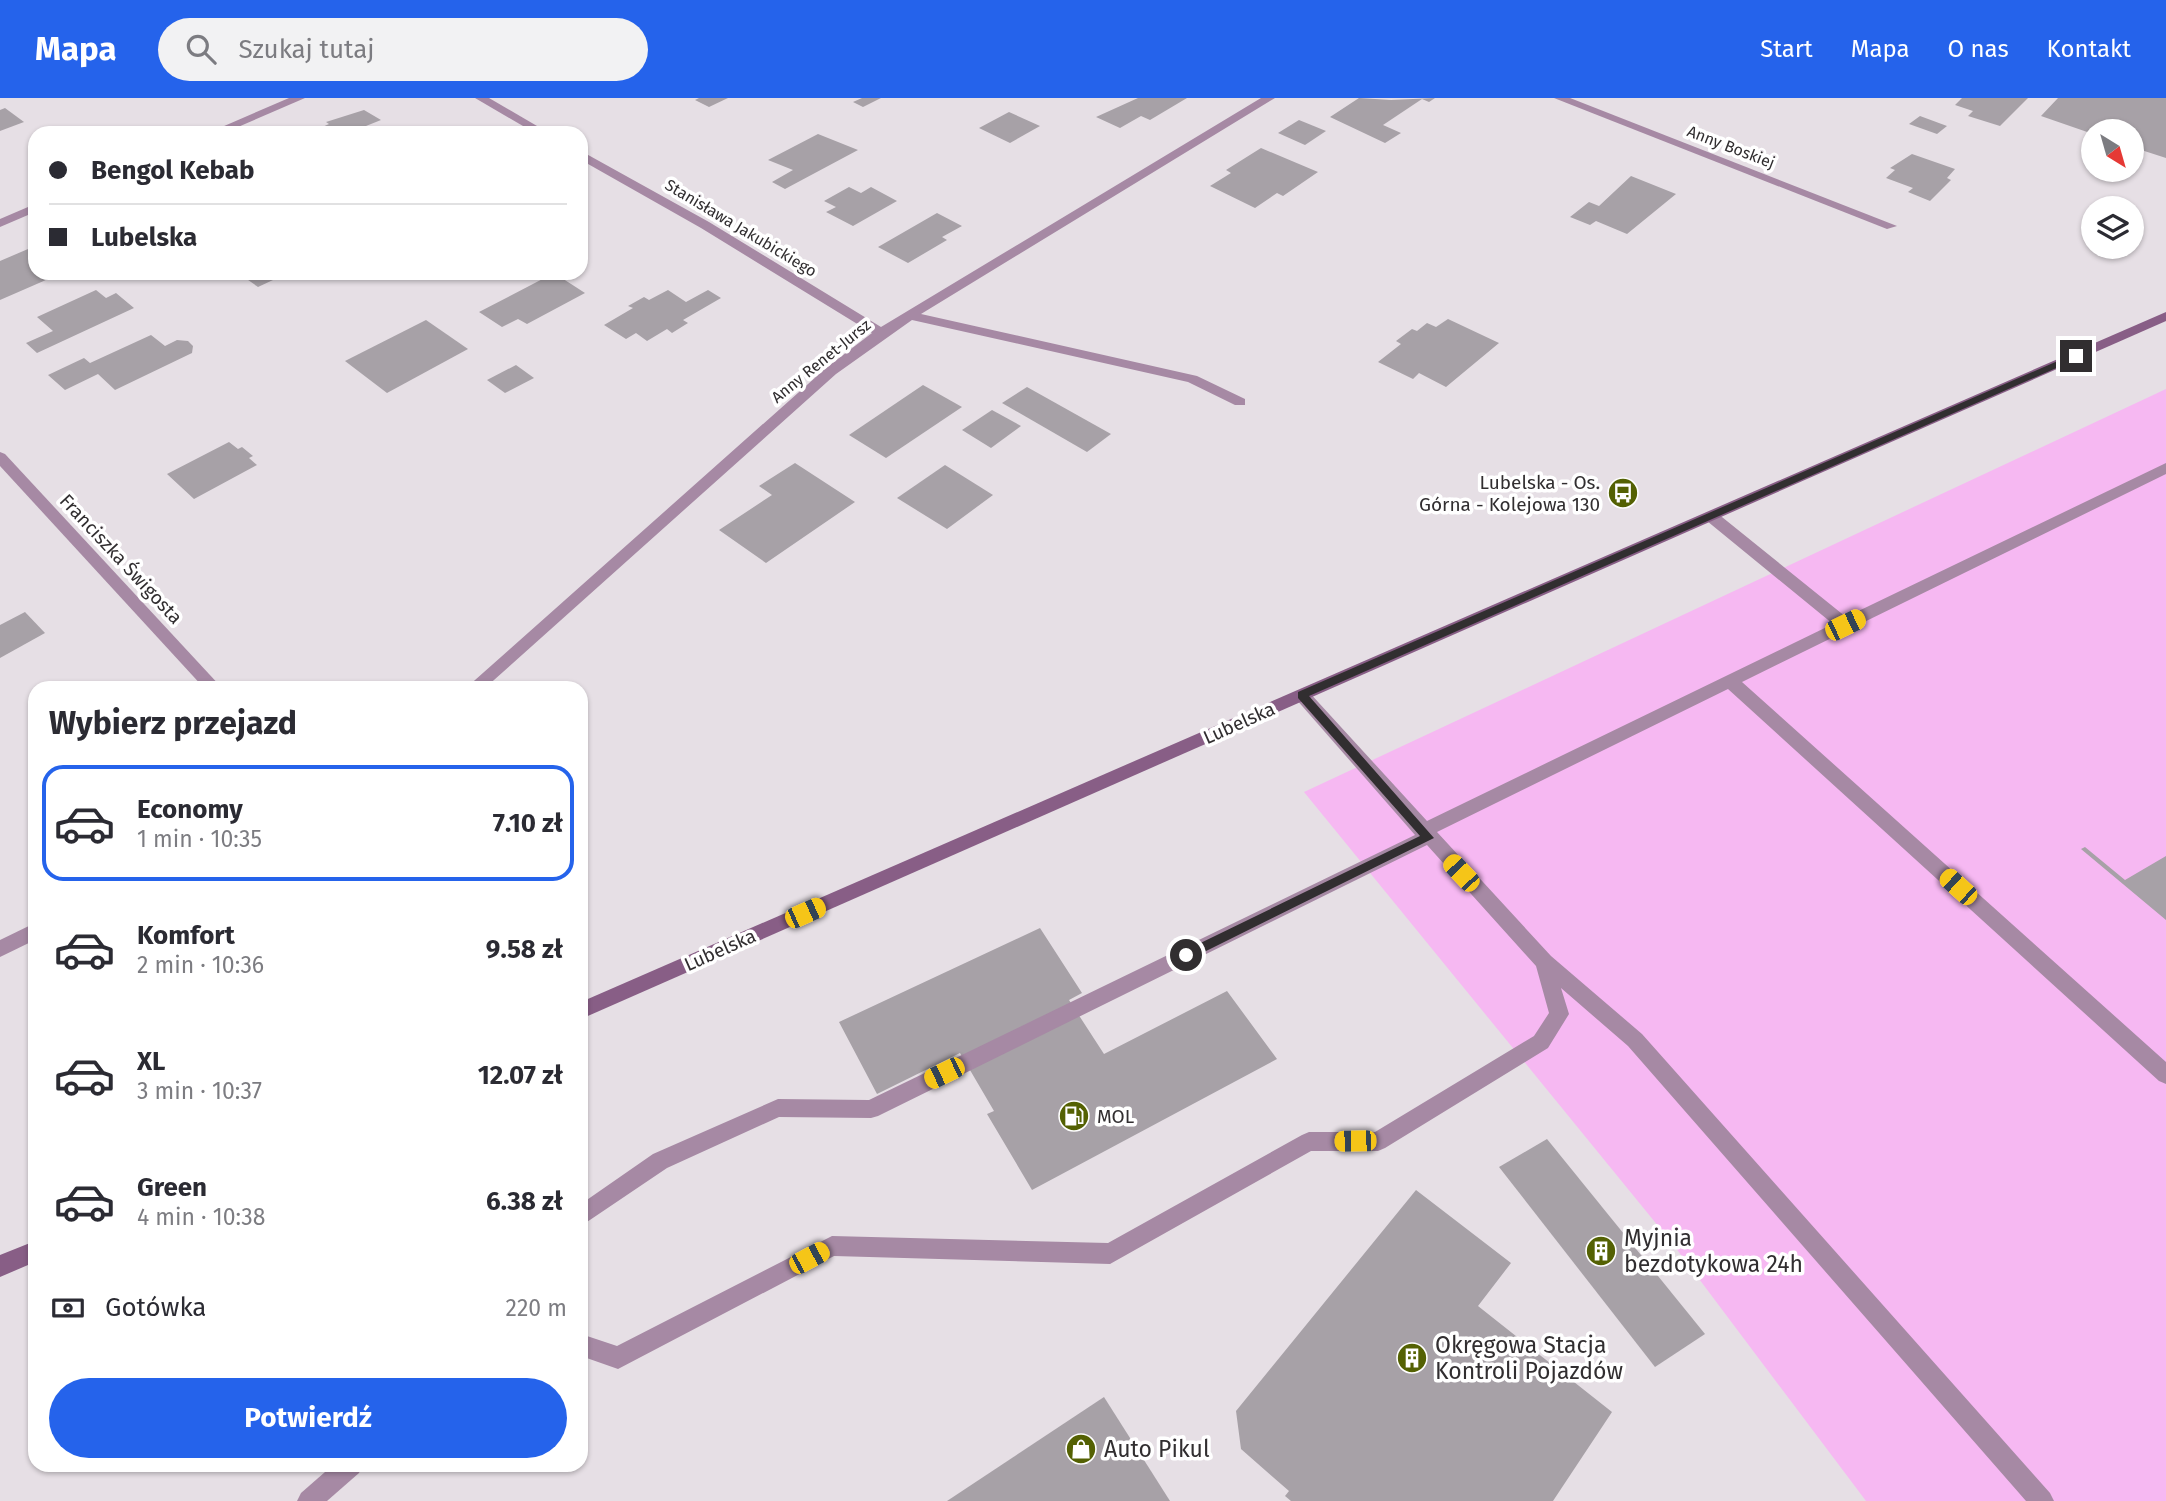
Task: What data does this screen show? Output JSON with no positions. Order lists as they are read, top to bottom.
{
  "streets": {
    "main road": ["Lubelska"],
    "street": [
      "Anny Boskiej",
      "Stanisława Jakubickiego",
      "Anny Renet-Jursz",
      "Franciszka Świgosta"
    ]
  },
  "crossings": [
    ["Stanisława Jakubickiego", "Anny Renet-Jursz"]
  ],
  "places": {
    "bus stop": ["Lubelska - Os. Górna - Kolejowa 130"],
    "fuel station": ["MOL"],
    "building": ["Myjnia bezdotykowa 24h", "Okręgowa Stacja Kontroli Pojazdów"],
    "shop": ["Auto Pikul"]
  },
  "north": "bottom right",
  "page": {
    "header": "Mapa",
    "search": "Szukaj tutaj",
    "nav": [
      "Start",
      "Mapa",
      "O nas",
      "Kontakt"
    ],
    "banner": ["Bengol Kebab", "Lubelska"],
    "heading": "Wybierz przejazd",
    "list": [
      {
        "name": "Economy",
        "note": "1 min · 10:35",
        "value": "7.10 zł"
      },
      {
        "name": "Komfort",
        "note": "2 min · 10:36",
        "value": "9.58 zł"
      },
      {
        "name": "XL",
        "note": "3 min · 10:37",
        "value": "12.07 zł"
      },
      {
        "name": "Green",
        "note": "4 min · 10:38",
        "value": "6.38 zł"
      }
    ],
    "pay": ["Gotówka", "220 m"],
    "buttons": "Potwierdź"
  }
}
